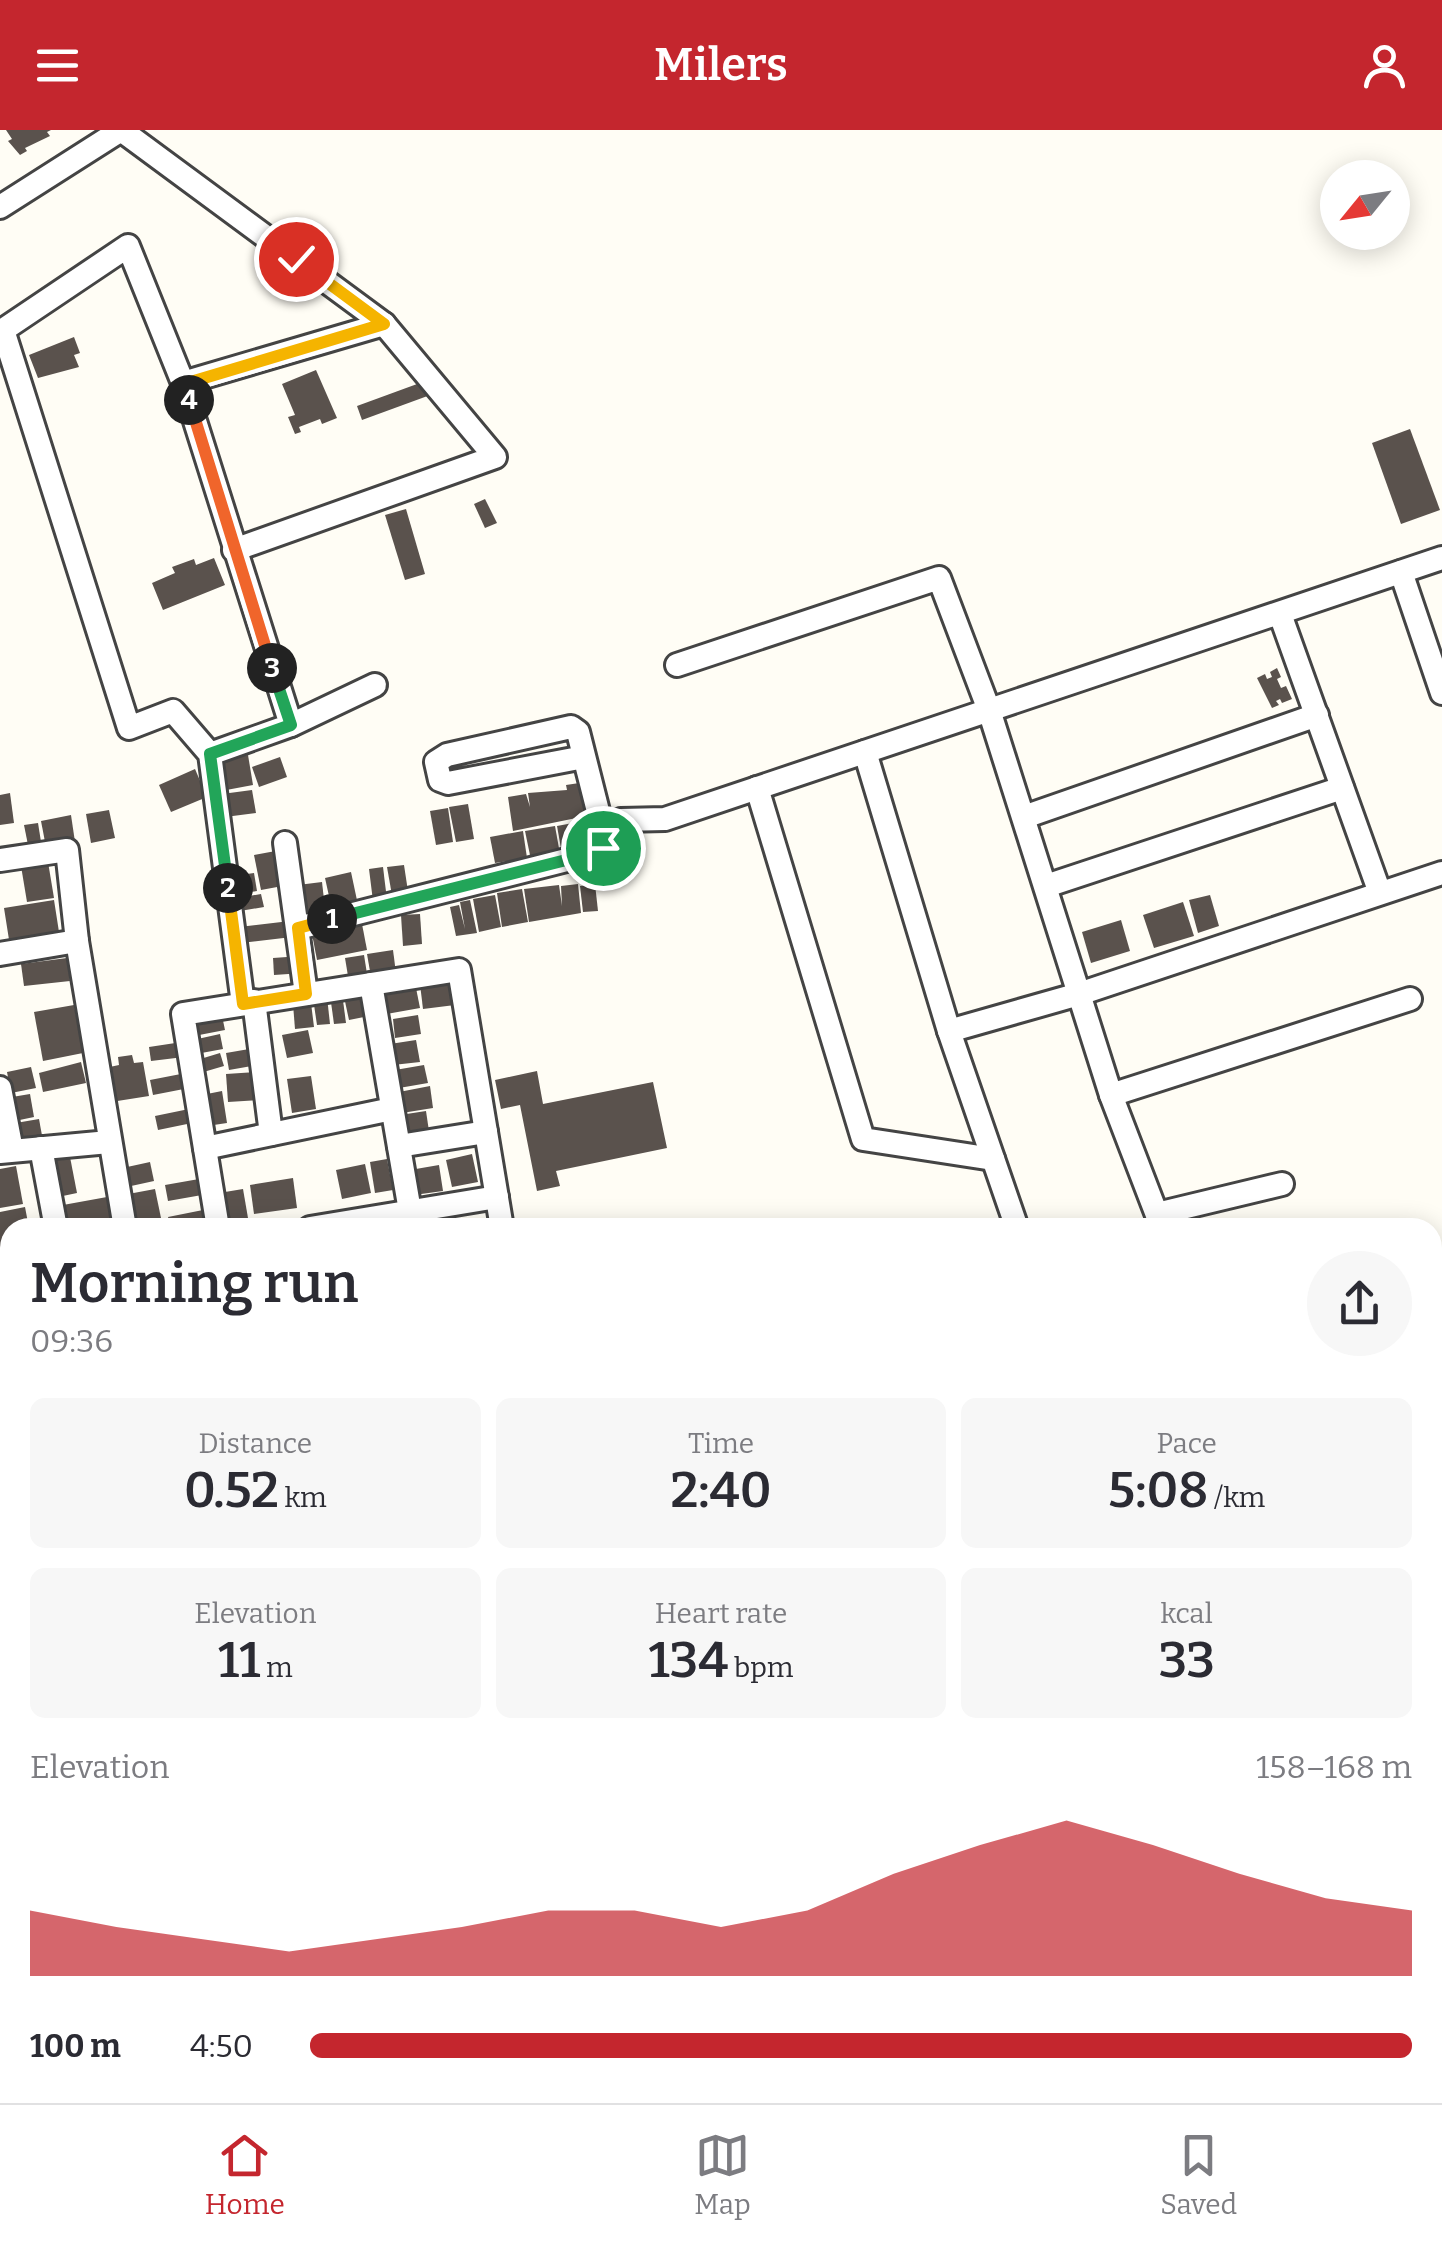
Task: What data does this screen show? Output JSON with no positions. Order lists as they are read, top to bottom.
{
  "north": "bottom left",
  "page": {
    "header": "Milers",
    "pins": [
      "4",
      "3",
      "2",
      "1"
    ],
    "heading": ["Morning run", "09:36"],
    "stats": [
      ["Distance", "0.52 km"],
      ["Time", "2:40"],
      ["Pace", "5:08 /km"],
      ["Elevation", "11 m"],
      ["Heart rate", "134 bpm"],
      ["kcal", "33"]
    ],
    "chart": ["Elevation", "158–168 m"],
    "list": [
      {
        "name": "100 m",
        "note": "4:50"
      }
    ],
    "tabs": ["Home", "Map", "Saved"]
  }
}
